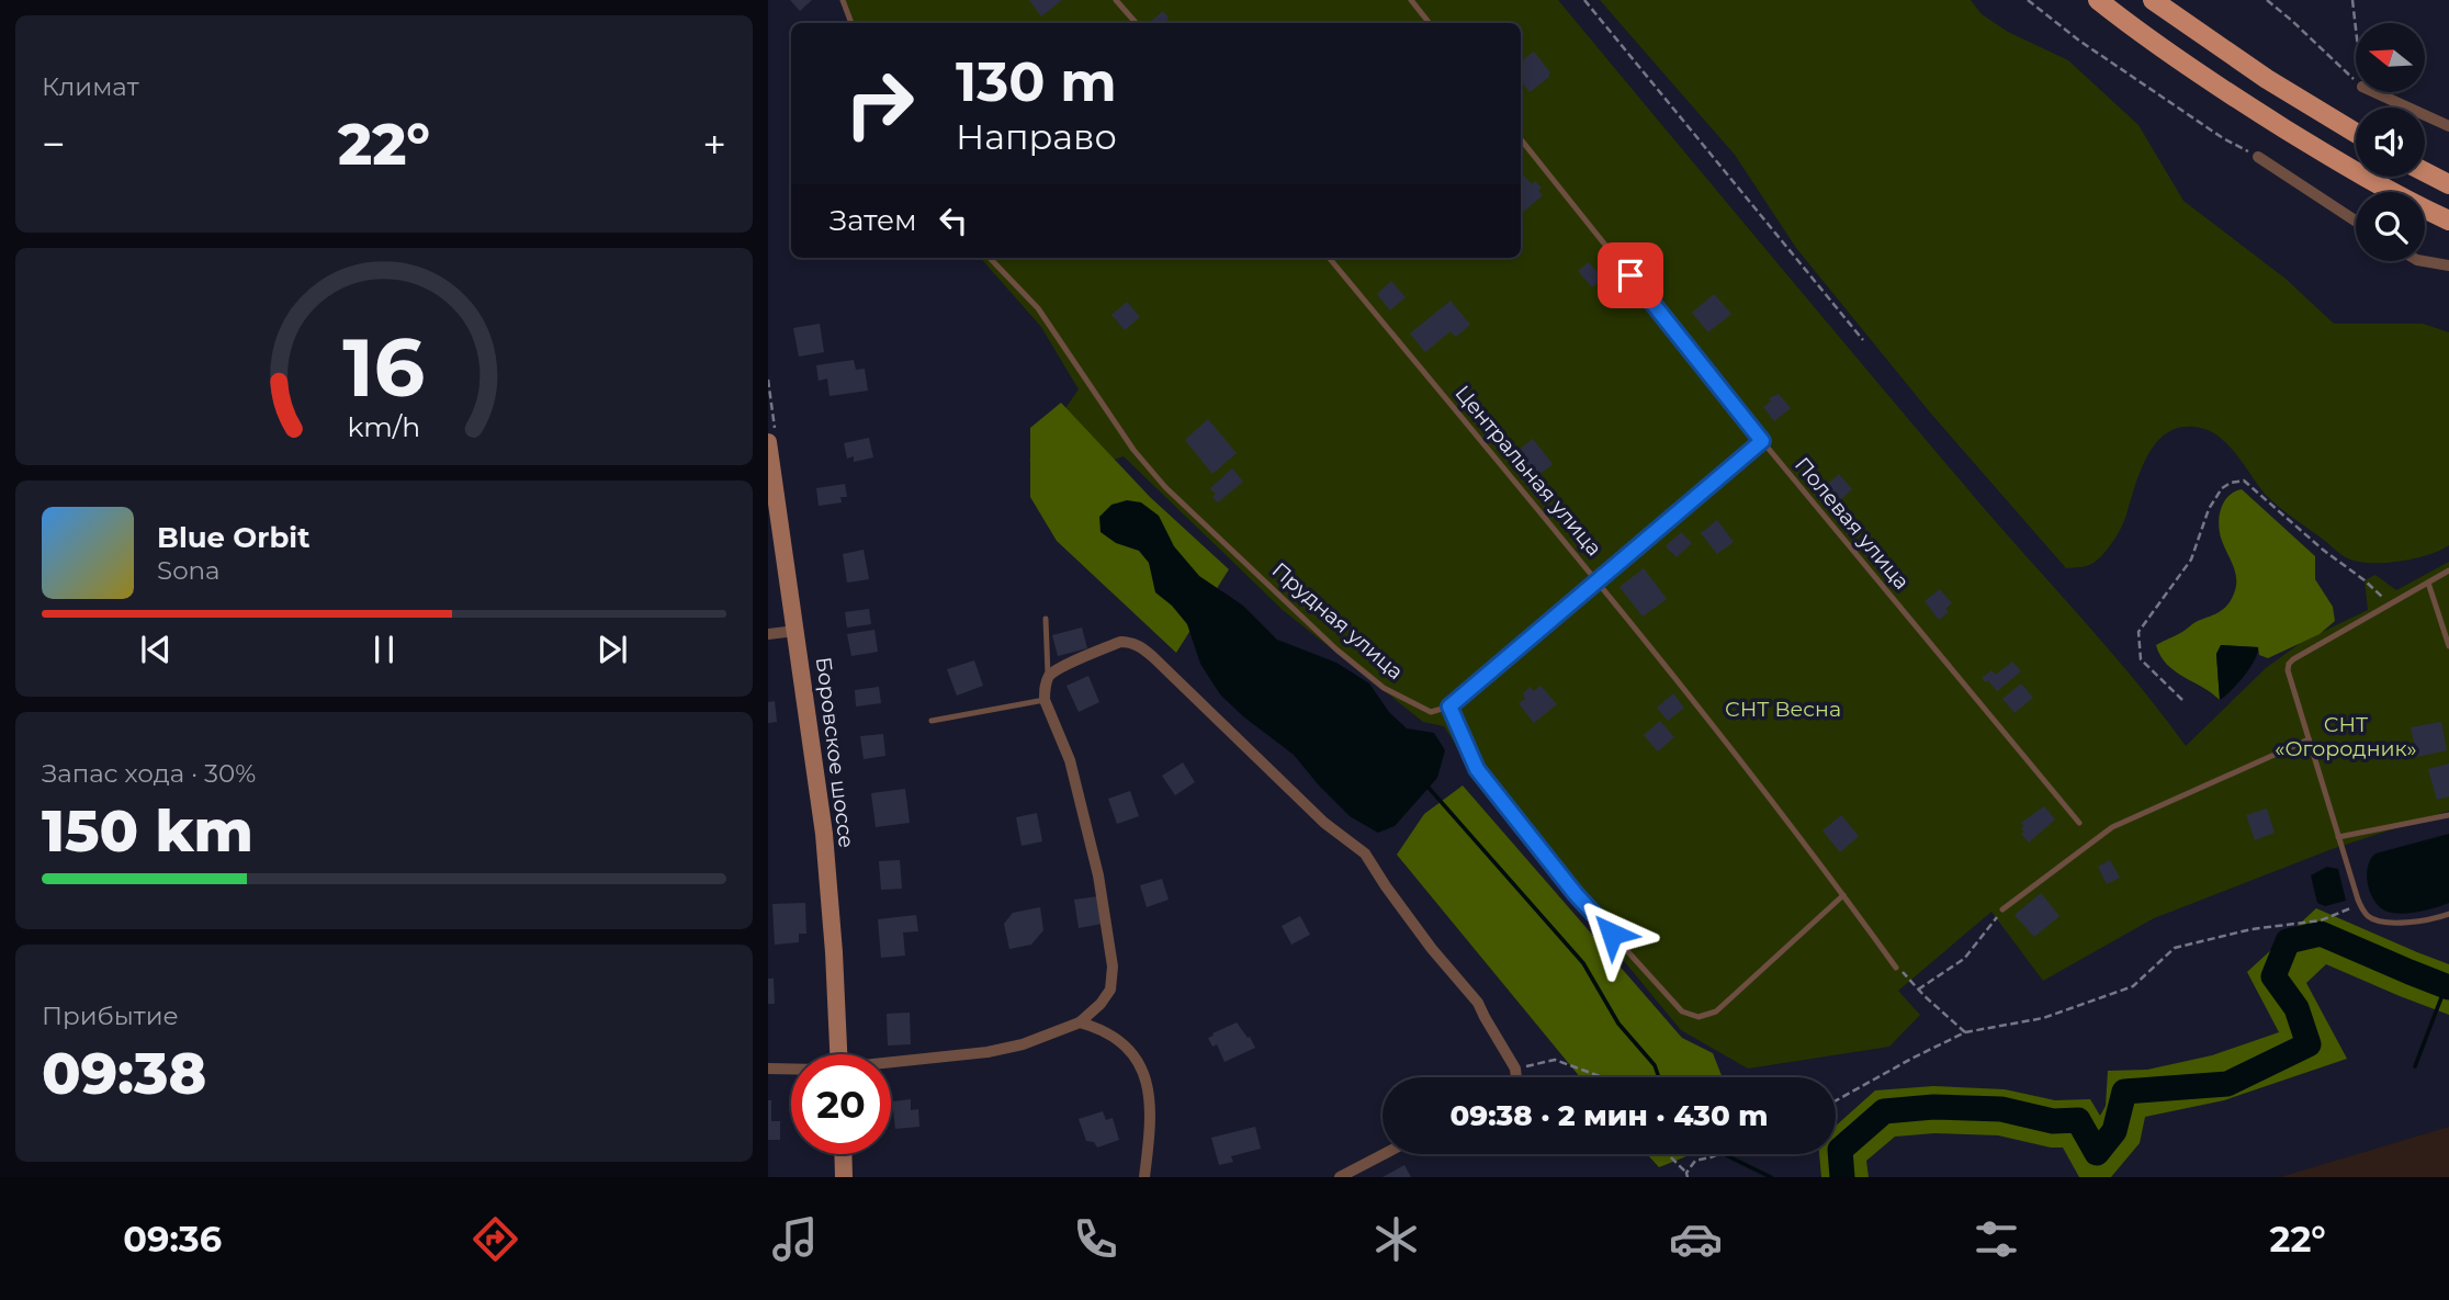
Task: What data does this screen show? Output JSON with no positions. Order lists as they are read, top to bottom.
{
  "streets": {
    "main road": ["Боровское шоссе"],
    "lane": ["Центральная улица", "Полевая улица", "Прудная улица"]
  },
  "parks": ["СНТ Весна", "СНТ «Огородник»"],
  "north": "left",
  "page": {
    "tile": [
      "Климат",
      ["Запас хода · 30%", "150 km"],
      ["Прибытие", "09:38"]
    ],
    "turn": ["130 m", "Направо"],
    "heat": ["−", "22°", "+"],
    "then": "Затем",
    "song": ["Blue Orbit", "Sona"],
    "limit": "20",
    "trip": "09:38 · 2 мин · 430 m",
    "tabs": ["09:36", "22°"],
    "gauge": ["16", "km/h"]
  }
}
